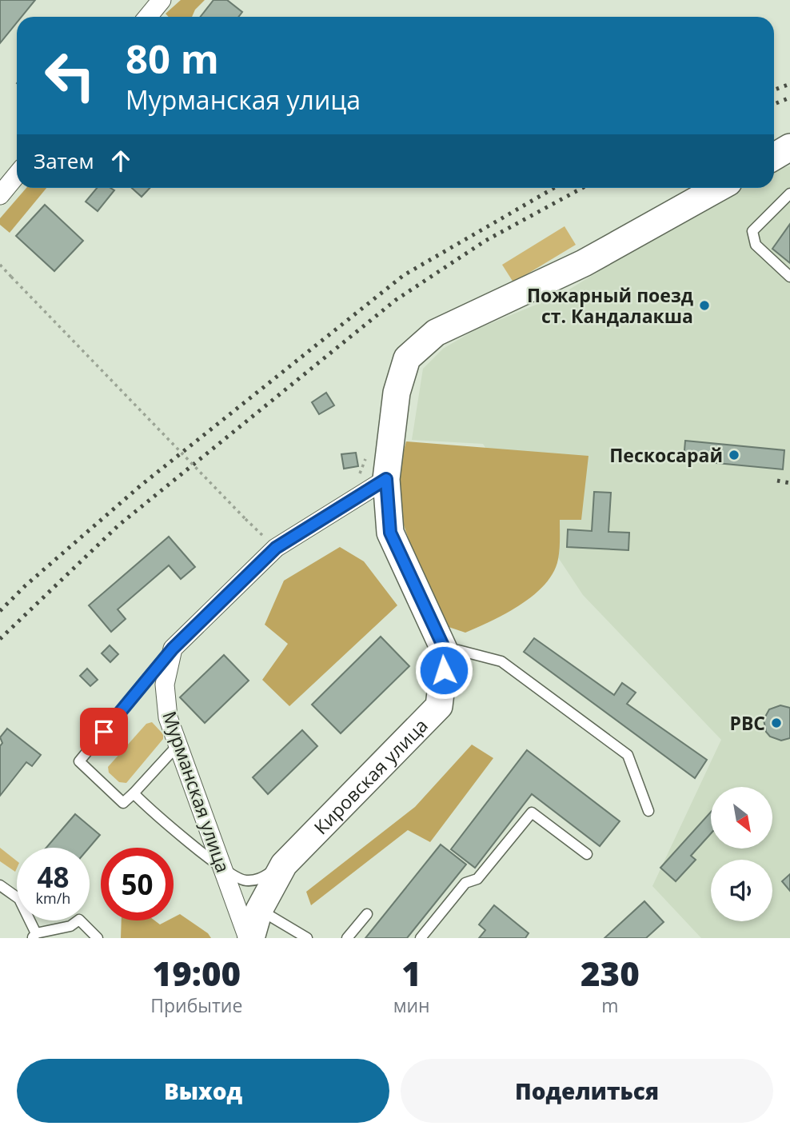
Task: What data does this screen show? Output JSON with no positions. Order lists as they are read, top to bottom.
{
  "streets": {
    "main road": ["Кировская улица"],
    "street": ["Мурманская улица"]
  },
  "crossings": [
    ["Кировская улица", "Мурманская улица"]
  ],
  "places": ["Пожарный поезд ст. Кандалакша", "Пескосарай", "РВС"],
  "north": "bottom right",
  "page": {
    "turn": ["80 m", "Мурманская улица"],
    "then": "Затем",
    "speed": "48 km/h",
    "limit": "50",
    "eta": [
      "19:00",
      "Прибытие",
      "1",
      "мин",
      "230",
      "m"
    ],
    "buttons": ["Выход", "Поделиться"]
  }
}
